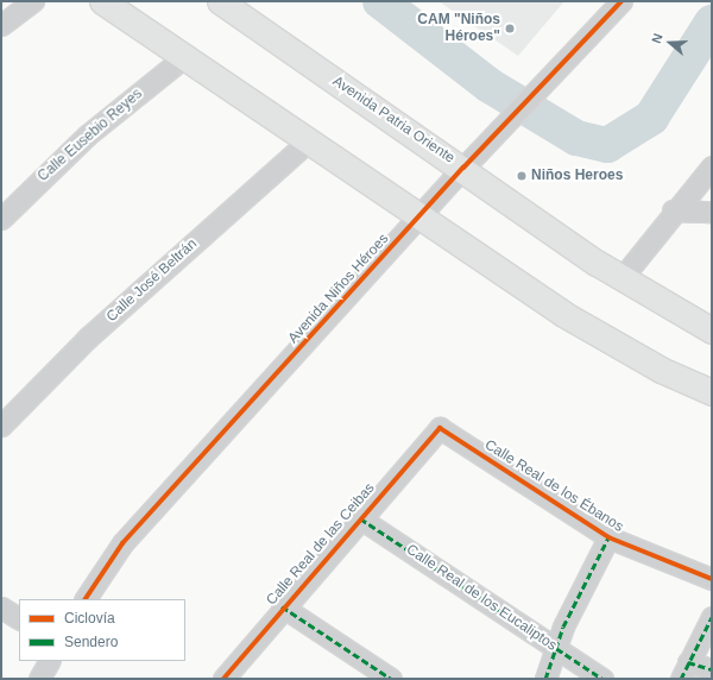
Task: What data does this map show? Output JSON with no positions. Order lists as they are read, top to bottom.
{
  "streets": {
    "main road": ["Avenida Patria Oriente"],
    "street": [
      "Calle Eusebio Reyes",
      "Calle José Beltrán",
      "Avenida Niños Héroes",
      "Calle Real de los Ébanos",
      "Calle Real de las Ceibas",
      "Calle Real de los Eucaliptos"
    ]
  },
  "crossings": [
    ["Avenida Patria Oriente", "Avenida Niños Héroes"],
    ["Calle Real de los Ébanos", "Calle Real de las Ceibas"],
    ["Calle Real de las Ceibas", "Calle Real de los Eucaliptos"]
  ],
  "places": ["CAM \"Niños Héroes\"", "Niños Heroes"],
  "legend": ["Ciclovía", "Sendero"],
  "north": "left"
}
